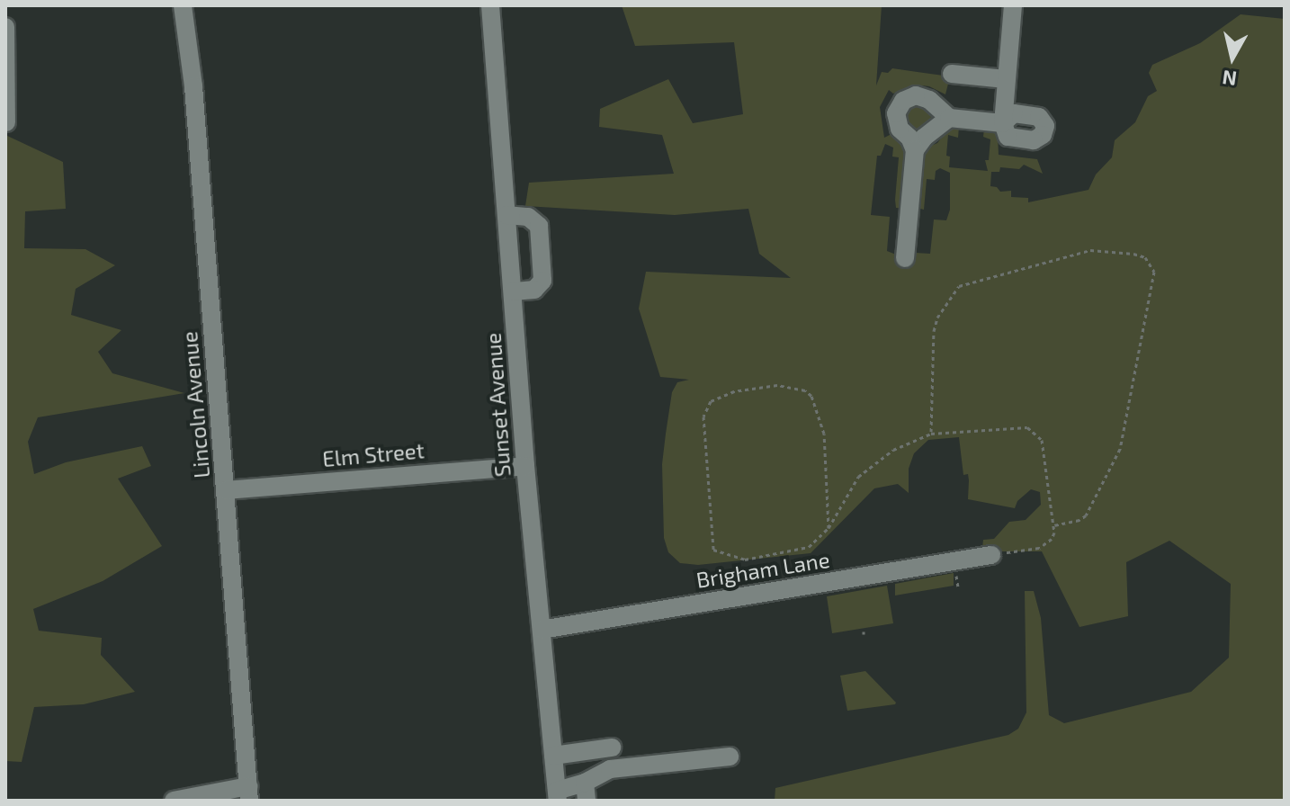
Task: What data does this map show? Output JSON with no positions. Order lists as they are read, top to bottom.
{
  "streets": {
    "street": [
      "Lincoln Avenue",
      "Sunset Avenue",
      "Elm Street",
      "Brigham Lane"
    ]
  },
  "crossings": [
    ["Lincoln Avenue", "Elm Street"],
    ["Sunset Avenue", "Elm Street"],
    ["Sunset Avenue", "Brigham Lane"]
  ],
  "north": "bottom"
}
